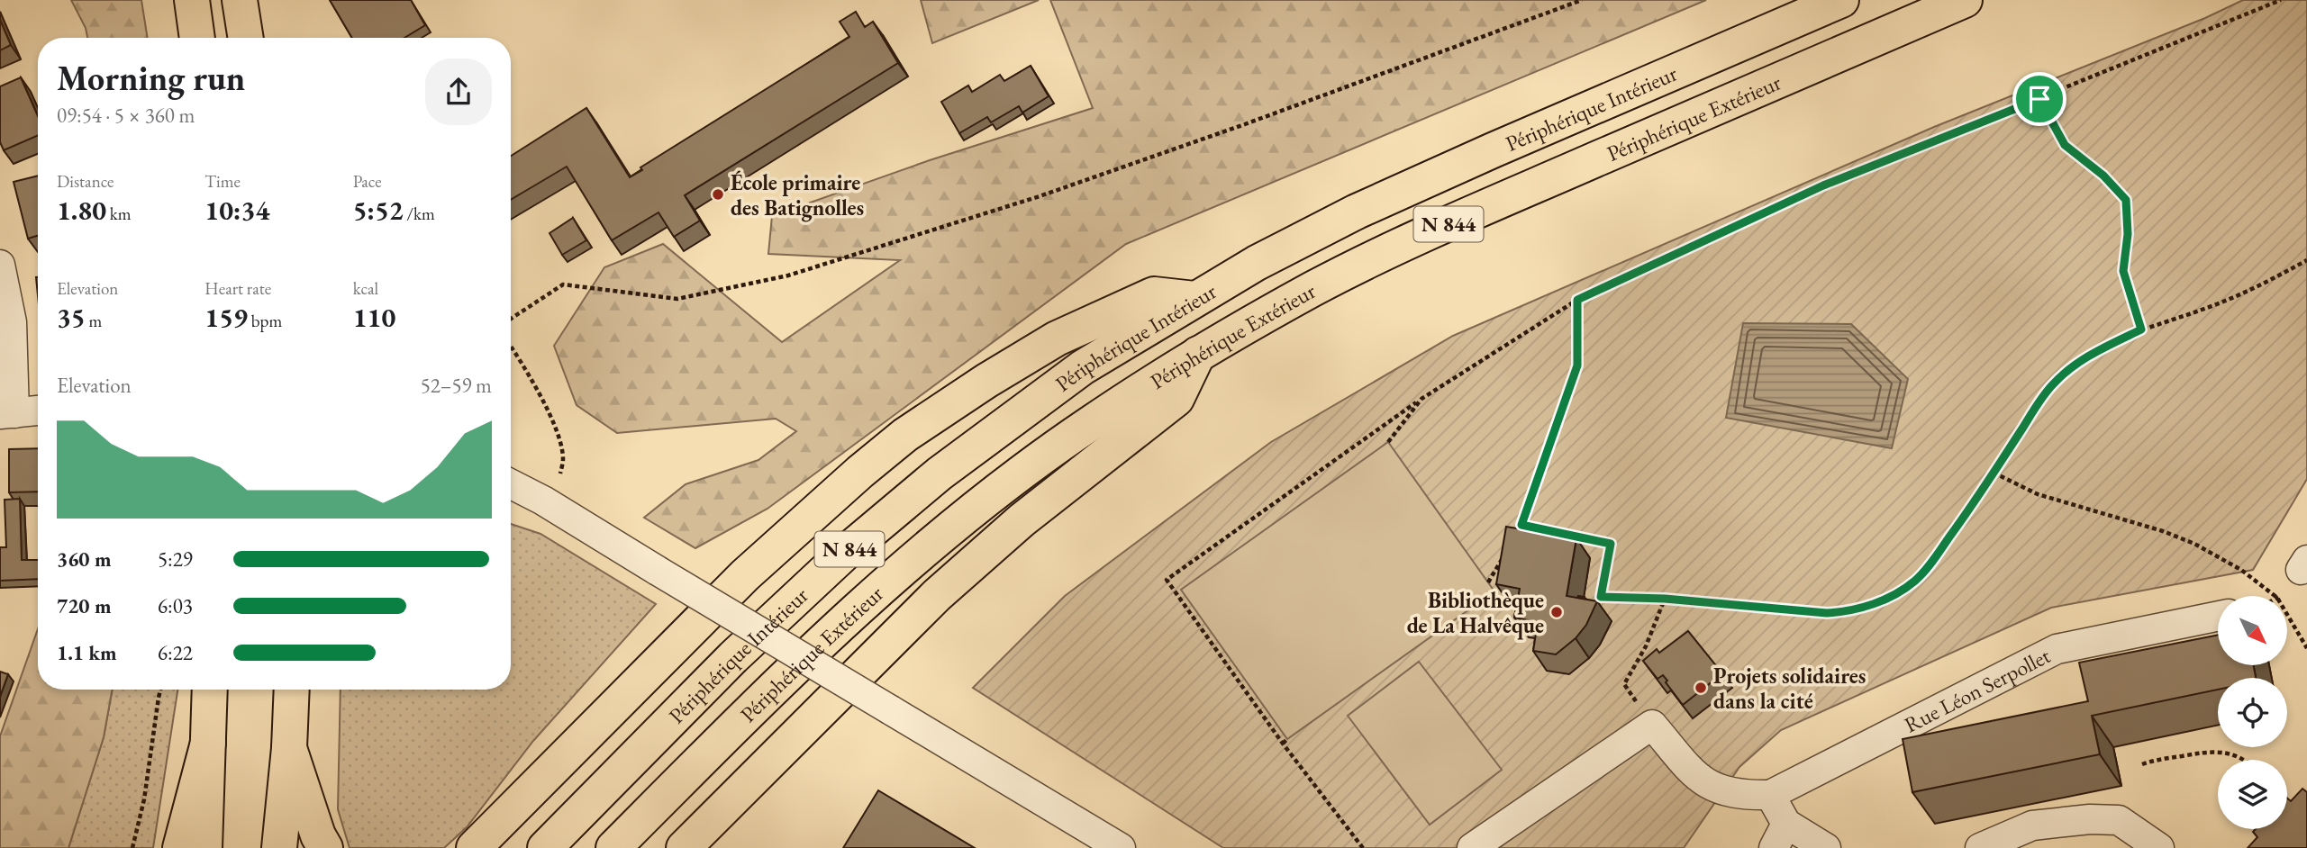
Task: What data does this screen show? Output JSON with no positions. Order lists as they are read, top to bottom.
{
  "streets": {
    "main road": ["Périphérique Intérieur", "Périphérique Extérieur", "N 844"],
    "street": ["Rue Léon Serpollet"]
  },
  "places": ["École primaire des Batignolles", "Bibliothèque de La Halvêque", "Projets solidaires dans la cité"],
  "north": "bottom right",
  "page": {
    "heading": ["Morning run", "09:54 · 5 × 360 m"],
    "stats": [
      ["Distance", "1.80 km"],
      ["Time", "10:34"],
      ["Pace", "5:52 /km"],
      ["Elevation", "35 m"],
      ["Heart rate", "159 bpm"],
      ["kcal", "110"]
    ],
    "chart": ["Elevation", "52–59 m"],
    "list": [
      {
        "name": "360 m",
        "note": "5:29"
      },
      {
        "name": "720 m",
        "note": "6:03"
      },
      {
        "name": "1.1 km",
        "note": "6:22"
      }
    ]
  }
}
